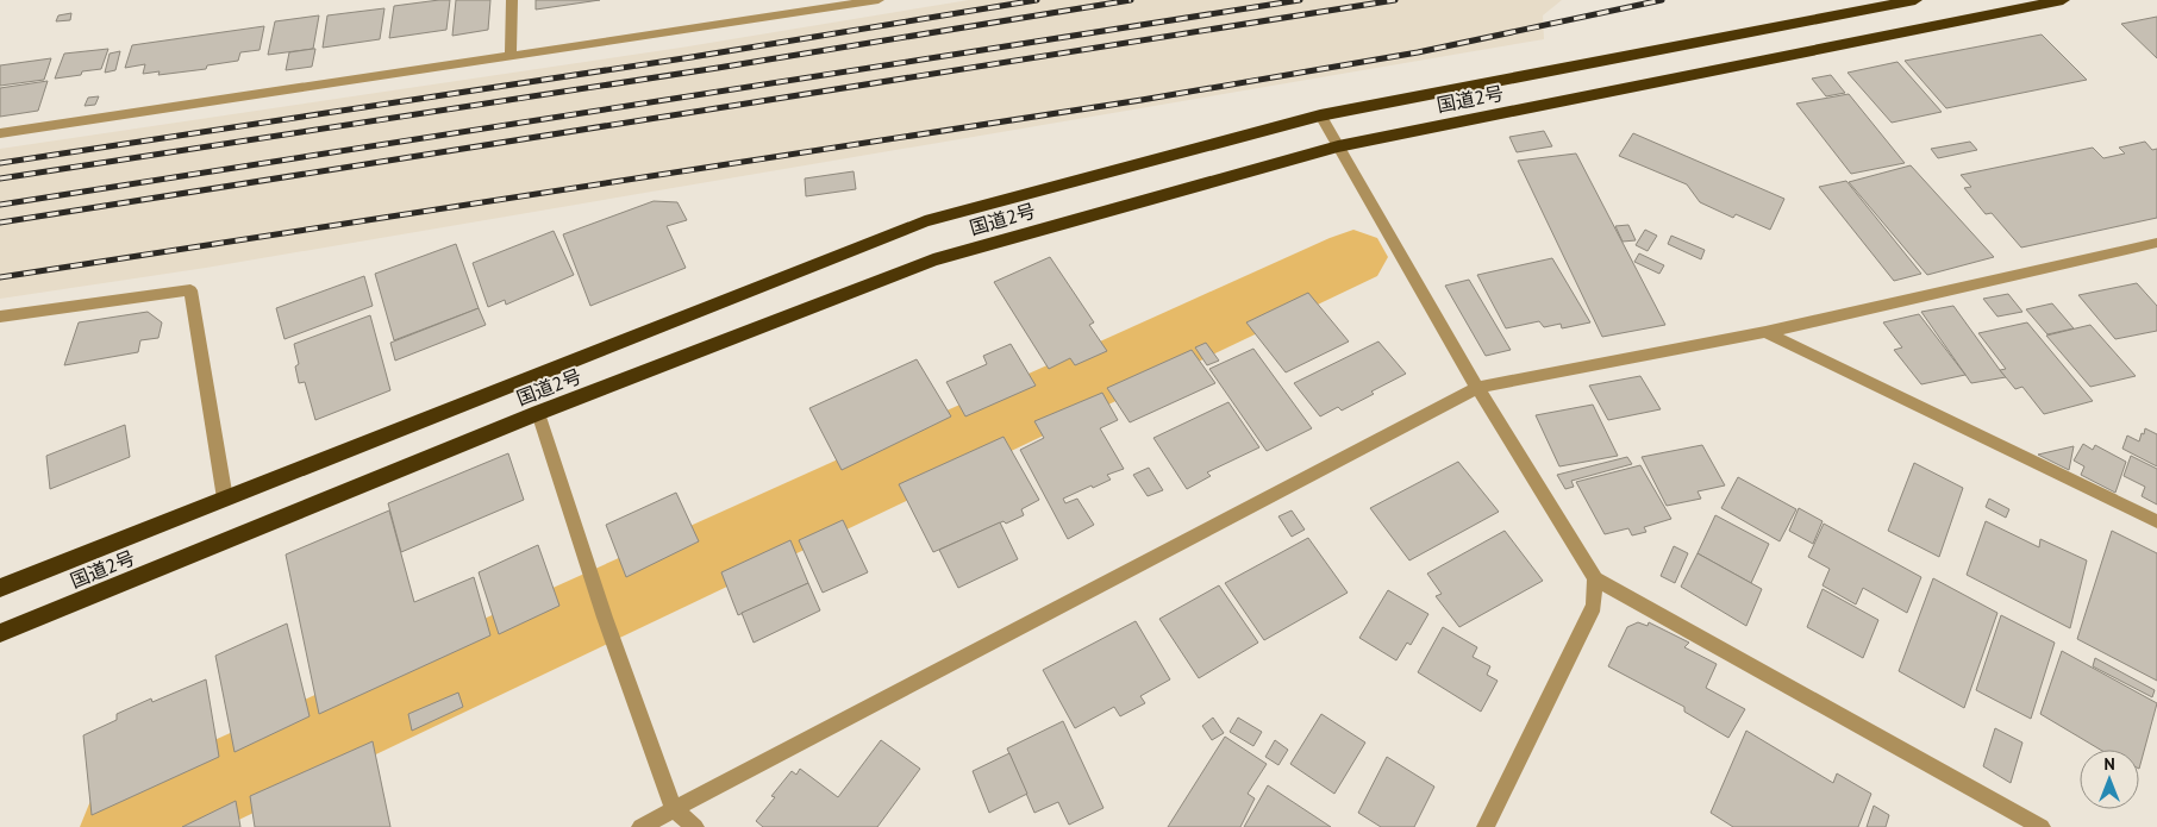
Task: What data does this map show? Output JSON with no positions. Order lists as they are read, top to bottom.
{
  "streets": {
    "highway": ["国道2号"]
  },
  "north": "top"
}
